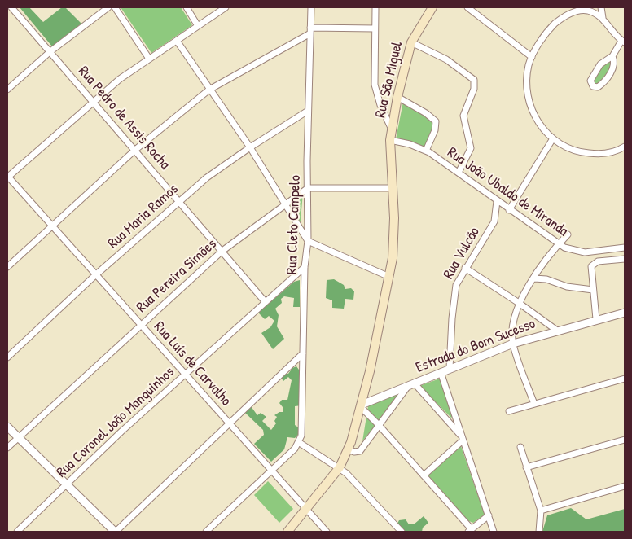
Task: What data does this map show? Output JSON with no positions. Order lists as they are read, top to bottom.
{
  "streets": {
    "main road": ["Rua São Miguel"],
    "street": [
      "Rua Pedro de Assis Rocha",
      "Rua João Ubaldo de Miranda",
      "Rua Maria Ramos",
      "Rua Cleto Campelo",
      "Rua Vulcão",
      "Rua Pereira Simões",
      "Estrada do Bom Sucesso",
      "Rua Luís de Carvalho",
      "Rua Coronel João Manguinhos"
    ]
  },
  "crossings": [
    ["Rua São Miguel", "Rua João Ubaldo de Miranda"],
    ["Rua São Miguel", "Estrada do Bom Sucesso"],
    ["Rua São Miguel", "Rua Luís de Carvalho"],
    ["Rua Pedro de Assis Rocha", "Rua Maria Ramos"],
    ["Rua Pedro de Assis Rocha", "Rua Pereira Simões"],
    ["Rua Pedro de Assis Rocha", "Rua Coronel João Manguinhos"],
    ["Rua João Ubaldo de Miranda", "Rua Vulcão"],
    ["Rua Maria Ramos", "Rua Cleto Campelo"],
    ["Rua Maria Ramos", "Rua Luís de Carvalho"],
    ["Rua Cleto Campelo", "Rua Pereira Simões"],
    ["Rua Cleto Campelo", "Rua Coronel João Manguinhos"],
    ["Rua Vulcão", "Estrada do Bom Sucesso"],
    ["Rua Pereira Simões", "Rua Luís de Carvalho"],
    ["Rua Luís de Carvalho", "Rua Coronel João Manguinhos"]
  ]
}
